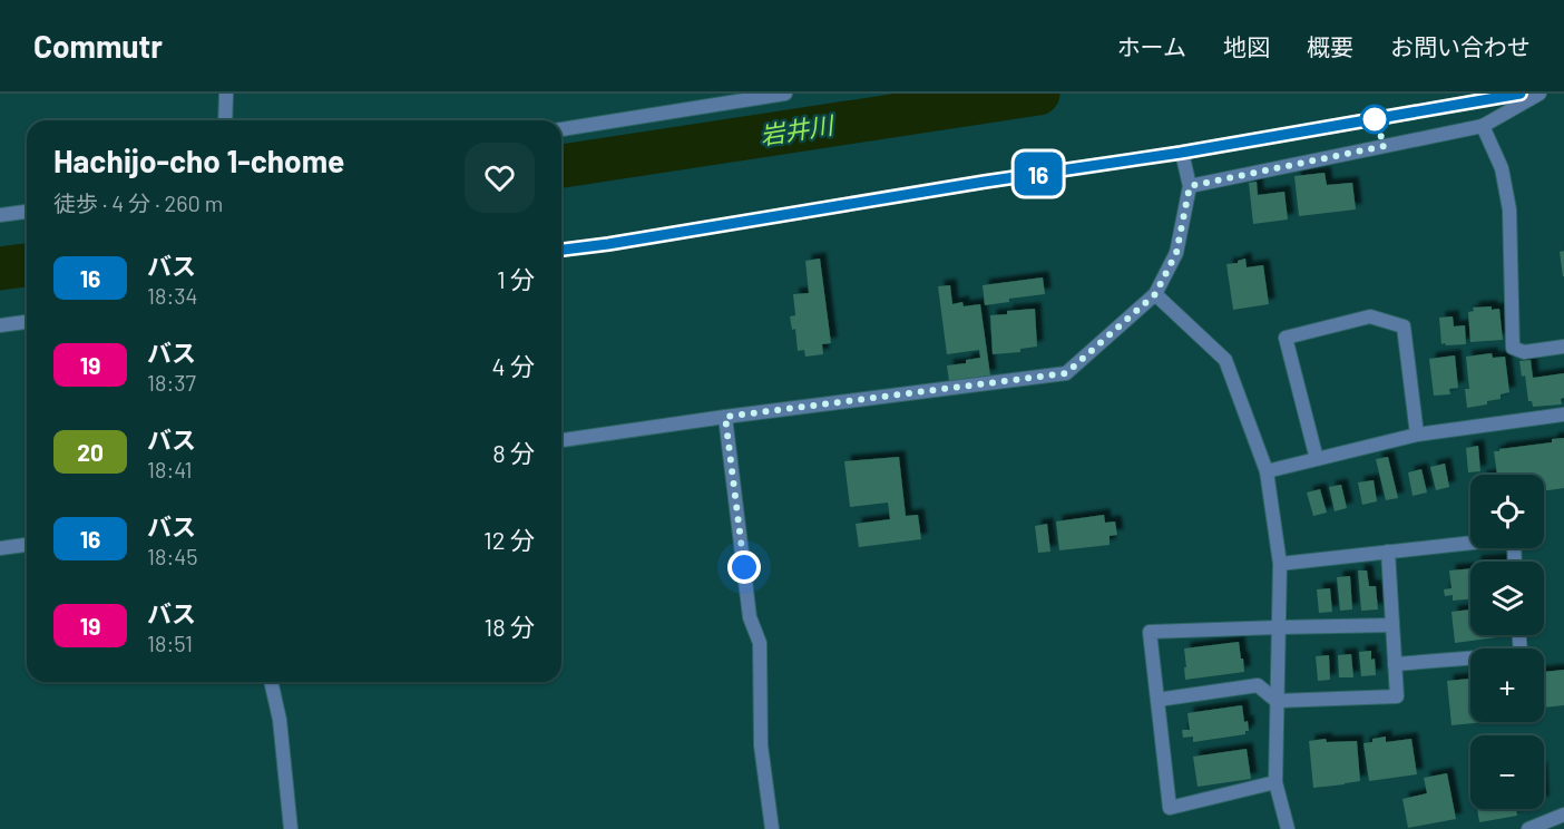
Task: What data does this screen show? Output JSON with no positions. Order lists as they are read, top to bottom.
{
  "water": ["岩井川"],
  "lines": ["bus line 16"],
  "page": {
    "header": "Commutr",
    "nav": [
      "ホーム",
      "地図",
      "概要",
      "お問い合わせ"
    ],
    "on_map": "16",
    "heading": ["Hachijo-cho 1-chome", "徒歩 · 4 分 · 260 m"],
    "list": [
      {
        "mark": "16",
        "name": "バス",
        "note": "18:34",
        "value": "1 分"
      },
      {
        "mark": "19",
        "name": "バス",
        "note": "18:37",
        "value": "4 分"
      },
      {
        "mark": "20",
        "name": "バス",
        "note": "18:41",
        "value": "8 分"
      },
      {
        "mark": "16",
        "name": "バス",
        "note": "18:45",
        "value": "12 分"
      },
      {
        "mark": "19",
        "name": "バス",
        "note": "18:51",
        "value": "18 分"
      }
    ],
    "map_buttons": ["+", "−"]
  }
}
